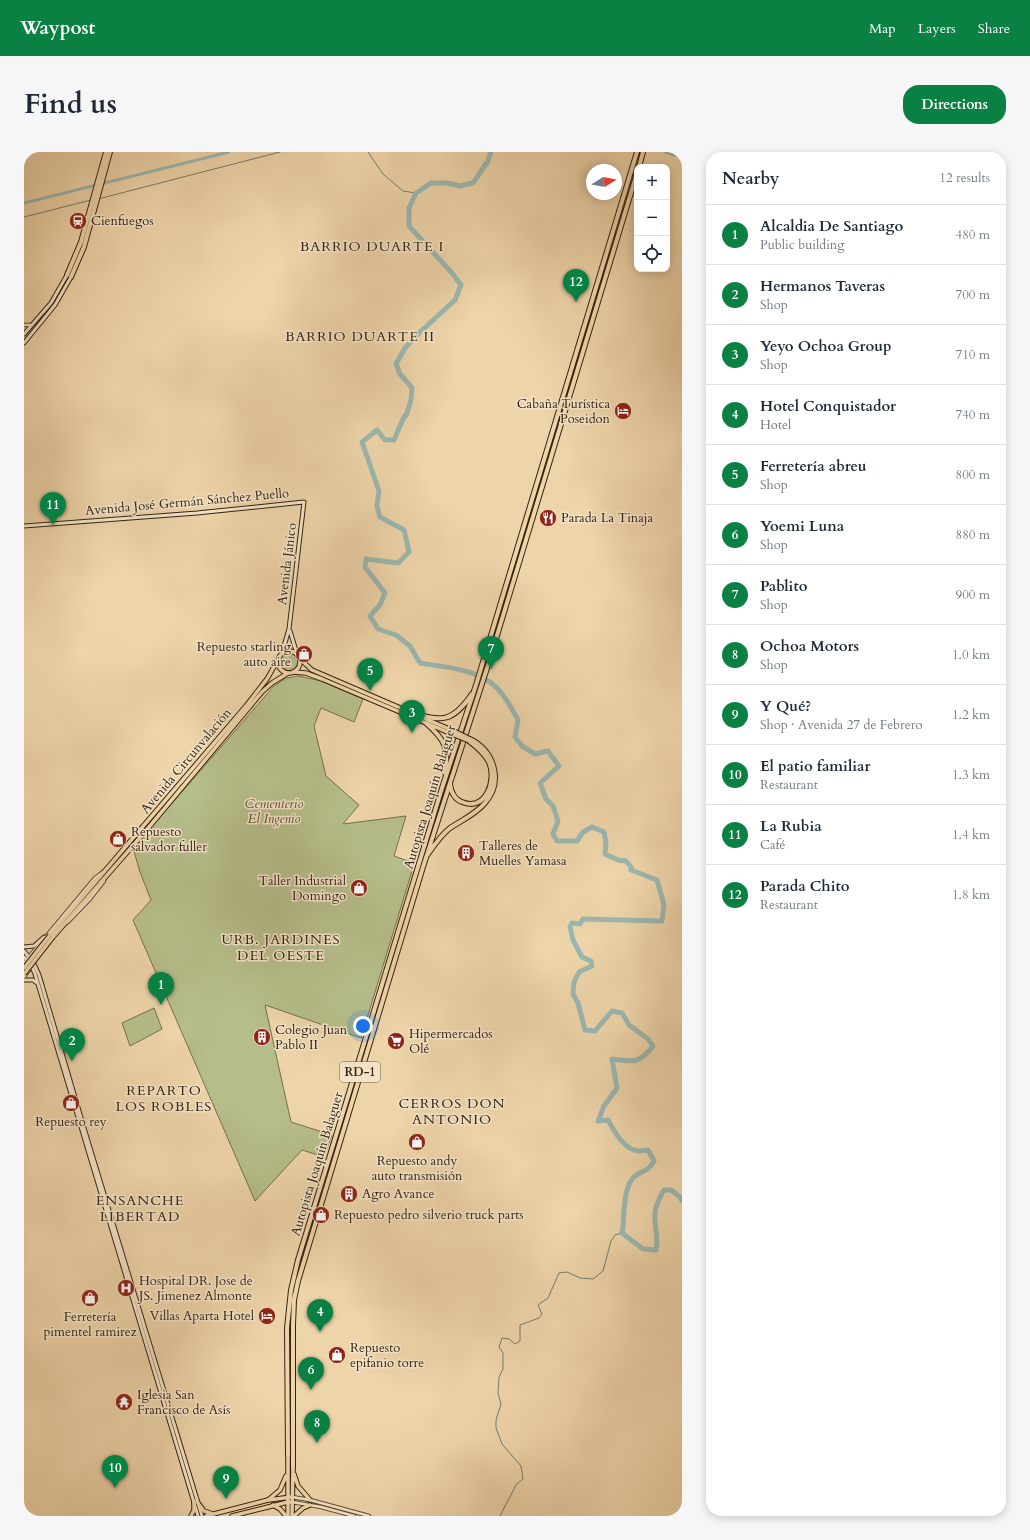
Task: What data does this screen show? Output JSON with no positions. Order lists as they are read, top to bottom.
{
  "streets": {
    "highway": ["Autopista Joaquín Balaguer", "RD-1"],
    "main road": ["Avenida José Germán Sánchez Puello", "Avenida Jánico", "Avenida Circunvalación"]
  },
  "crossings": [
    ["Avenida José Germán Sánchez Puello", "Avenida Jánico"],
    ["Avenida Jánico", "Avenida Circunvalación"]
  ],
  "districts": [
    "BARRIO DUARTE I",
    "BARRIO DUARTE II",
    "URB. JARDINES DEL OESTE",
    "REPARTO LOS ROBLES",
    "CERROS DON ANTONIO",
    "ENSANCHE LIBERTAD"
  ],
  "parks": ["Cementerio El Ingenio"],
  "places": {
    "station": ["Cienfuegos"],
    "hotel": ["Cabaña Turística Poseidon", "Villas Aparta Hotel"],
    "restaurant": ["Parada La Tinaja"],
    "shop": [
      "Repuesto starling auto aire",
      "Repuesto salvador fuller",
      "Taller Industrial Domingo",
      "Repuesto rey",
      "Repuesto andy auto transmisión",
      "Repuesto pedro silverio truck parts",
      "Ferretería pimentel ramirez",
      "Repuesto epifanio torre"
    ],
    "building": ["Talleres de Muelles Yamasa", "Colegio Juan Pablo II", "Agro Avance"],
    "supermarket": ["Hipermercados Olé"],
    "hospital": ["Hospital DR. Jose de JS. Jimenez Almonte"],
    "temple": ["Iglesia San Francisco de Asís"]
  },
  "north": "right",
  "page": {
    "header": "Waypost",
    "nav": ["Map", "Layers", "Share"],
    "title": "Find us",
    "buttons": "Directions",
    "heading": ["Nearby", "12 results"],
    "map_buttons": ["+", "−"],
    "list": [
      {
        "mark": "1",
        "name": "Alcaldia De Santiago",
        "note": "Public building",
        "value": "480 m"
      },
      {
        "mark": "2",
        "name": "Hermanos Taveras",
        "note": "Shop",
        "value": "700 m"
      },
      {
        "mark": "3",
        "name": "Yeyo Ochoa Group",
        "note": "Shop",
        "value": "710 m"
      },
      {
        "mark": "4",
        "name": "Hotel Conquistador",
        "note": "Hotel",
        "value": "740 m"
      },
      {
        "mark": "5",
        "name": "Ferretería abreu",
        "note": "Shop",
        "value": "800 m"
      },
      {
        "mark": "6",
        "name": "Yoemi Luna",
        "note": "Shop",
        "value": "880 m"
      },
      {
        "mark": "7",
        "name": "Pablito",
        "note": "Shop",
        "value": "900 m"
      },
      {
        "mark": "8",
        "name": "Ochoa Motors",
        "note": "Shop",
        "value": "1.0 km"
      },
      {
        "mark": "9",
        "name": "Y Qué?",
        "note": "Shop · Avenida 27 de Febrero",
        "value": "1.2 km"
      },
      {
        "mark": "10",
        "name": "El patio familiar",
        "note": "Restaurant",
        "value": "1.3 km"
      },
      {
        "mark": "11",
        "name": "La Rubia",
        "note": "Café",
        "value": "1.4 km"
      },
      {
        "mark": "12",
        "name": "Parada Chito",
        "note": "Restaurant",
        "value": "1.8 km"
      }
    ],
    "pins": [
      "12",
      "11",
      "7",
      "5",
      "3",
      "1",
      "2",
      "4",
      "6",
      "8",
      "10",
      "9"
    ]
  }
}
